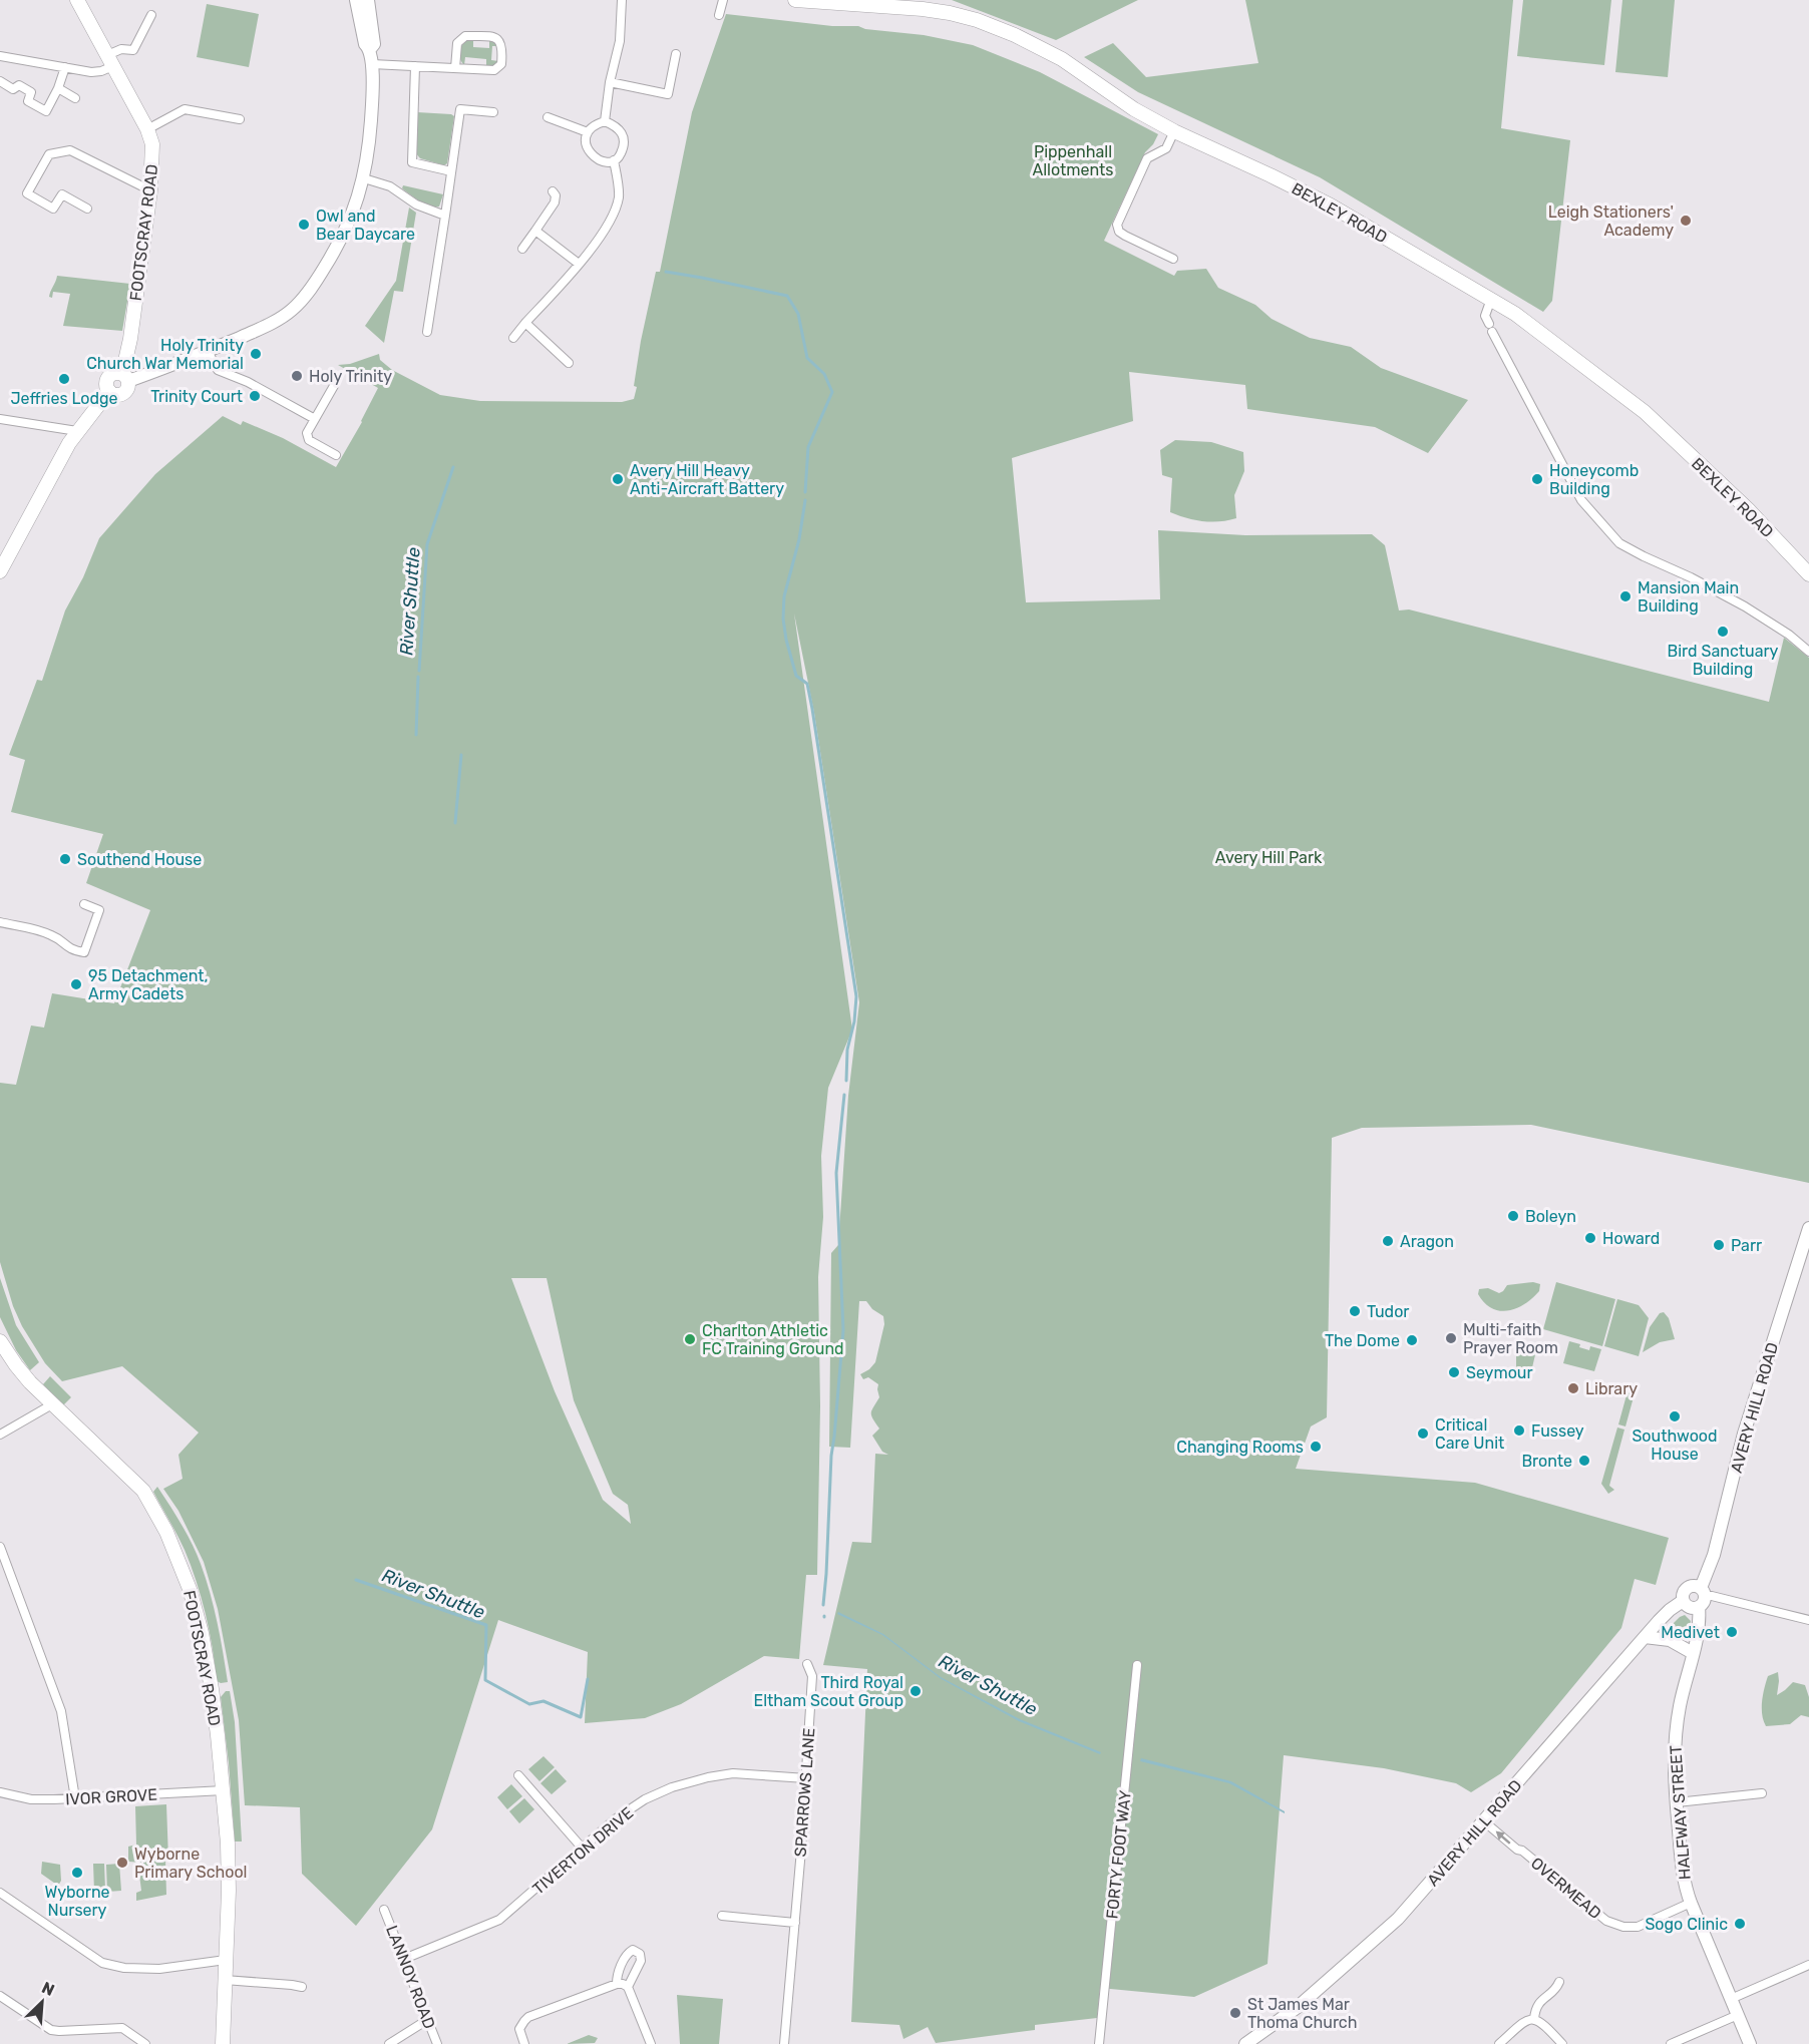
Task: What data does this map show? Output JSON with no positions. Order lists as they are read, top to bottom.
{
  "streets": {
    "main road": ["BEXLEY ROAD", "FOOTSCRAY ROAD"],
    "street": [
      "AVERY HILL ROAD",
      "SPARROWS LANE",
      "IVOR GROVE",
      "HALFWAY STREET",
      "TIVERTON DRIVE",
      "FORTY FOOT WAY",
      "OVERMEAD",
      "LANNOY ROAD"
    ]
  },
  "crossings": [
    ["FOOTSCRAY ROAD", "IVOR GROVE"],
    ["AVERY HILL ROAD", "HALFWAY STREET"],
    ["AVERY HILL ROAD", "OVERMEAD"],
    ["SPARROWS LANE", "TIVERTON DRIVE"],
    ["HALFWAY STREET", "OVERMEAD"],
    ["TIVERTON DRIVE", "LANNOY ROAD"]
  ],
  "one_way": ["OVERMEAD"],
  "water": ["River Shuttle"],
  "parks": ["Pippenhall Allotments", "Avery Hill Park"],
  "places": [
    "Leigh Stationers' Academy",
    "Owl and Bear Daycare",
    "Holy Trinity Church War Memorial",
    "Holy Trinity",
    "Jeffries Lodge",
    "Trinity Court",
    "Avery Hill Heavy Anti-Aircraft Battery",
    "Honeycomb Building",
    "Mansion Main Building",
    "Bird Sanctuary Building",
    "Southend House",
    "95 Detachment, Army Cadets",
    "Boleyn",
    "Howard",
    "Aragon",
    "Parr",
    "Tudor",
    "Multi-faith Prayer Room",
    "Charlton Athletic FC Training Ground",
    "The Dome",
    "Seymour",
    "Library",
    "Southwood House",
    "Fussey",
    "Critical Care Unit",
    "Changing Rooms",
    "Bronte",
    "Medivet",
    "Third Royal Eltham Scout Group",
    "Wyborne Primary School",
    "Wyborne Nursery",
    "Sogo Clinic",
    "St James Mar Thoma Church"
  ],
  "north": "top right"
}
